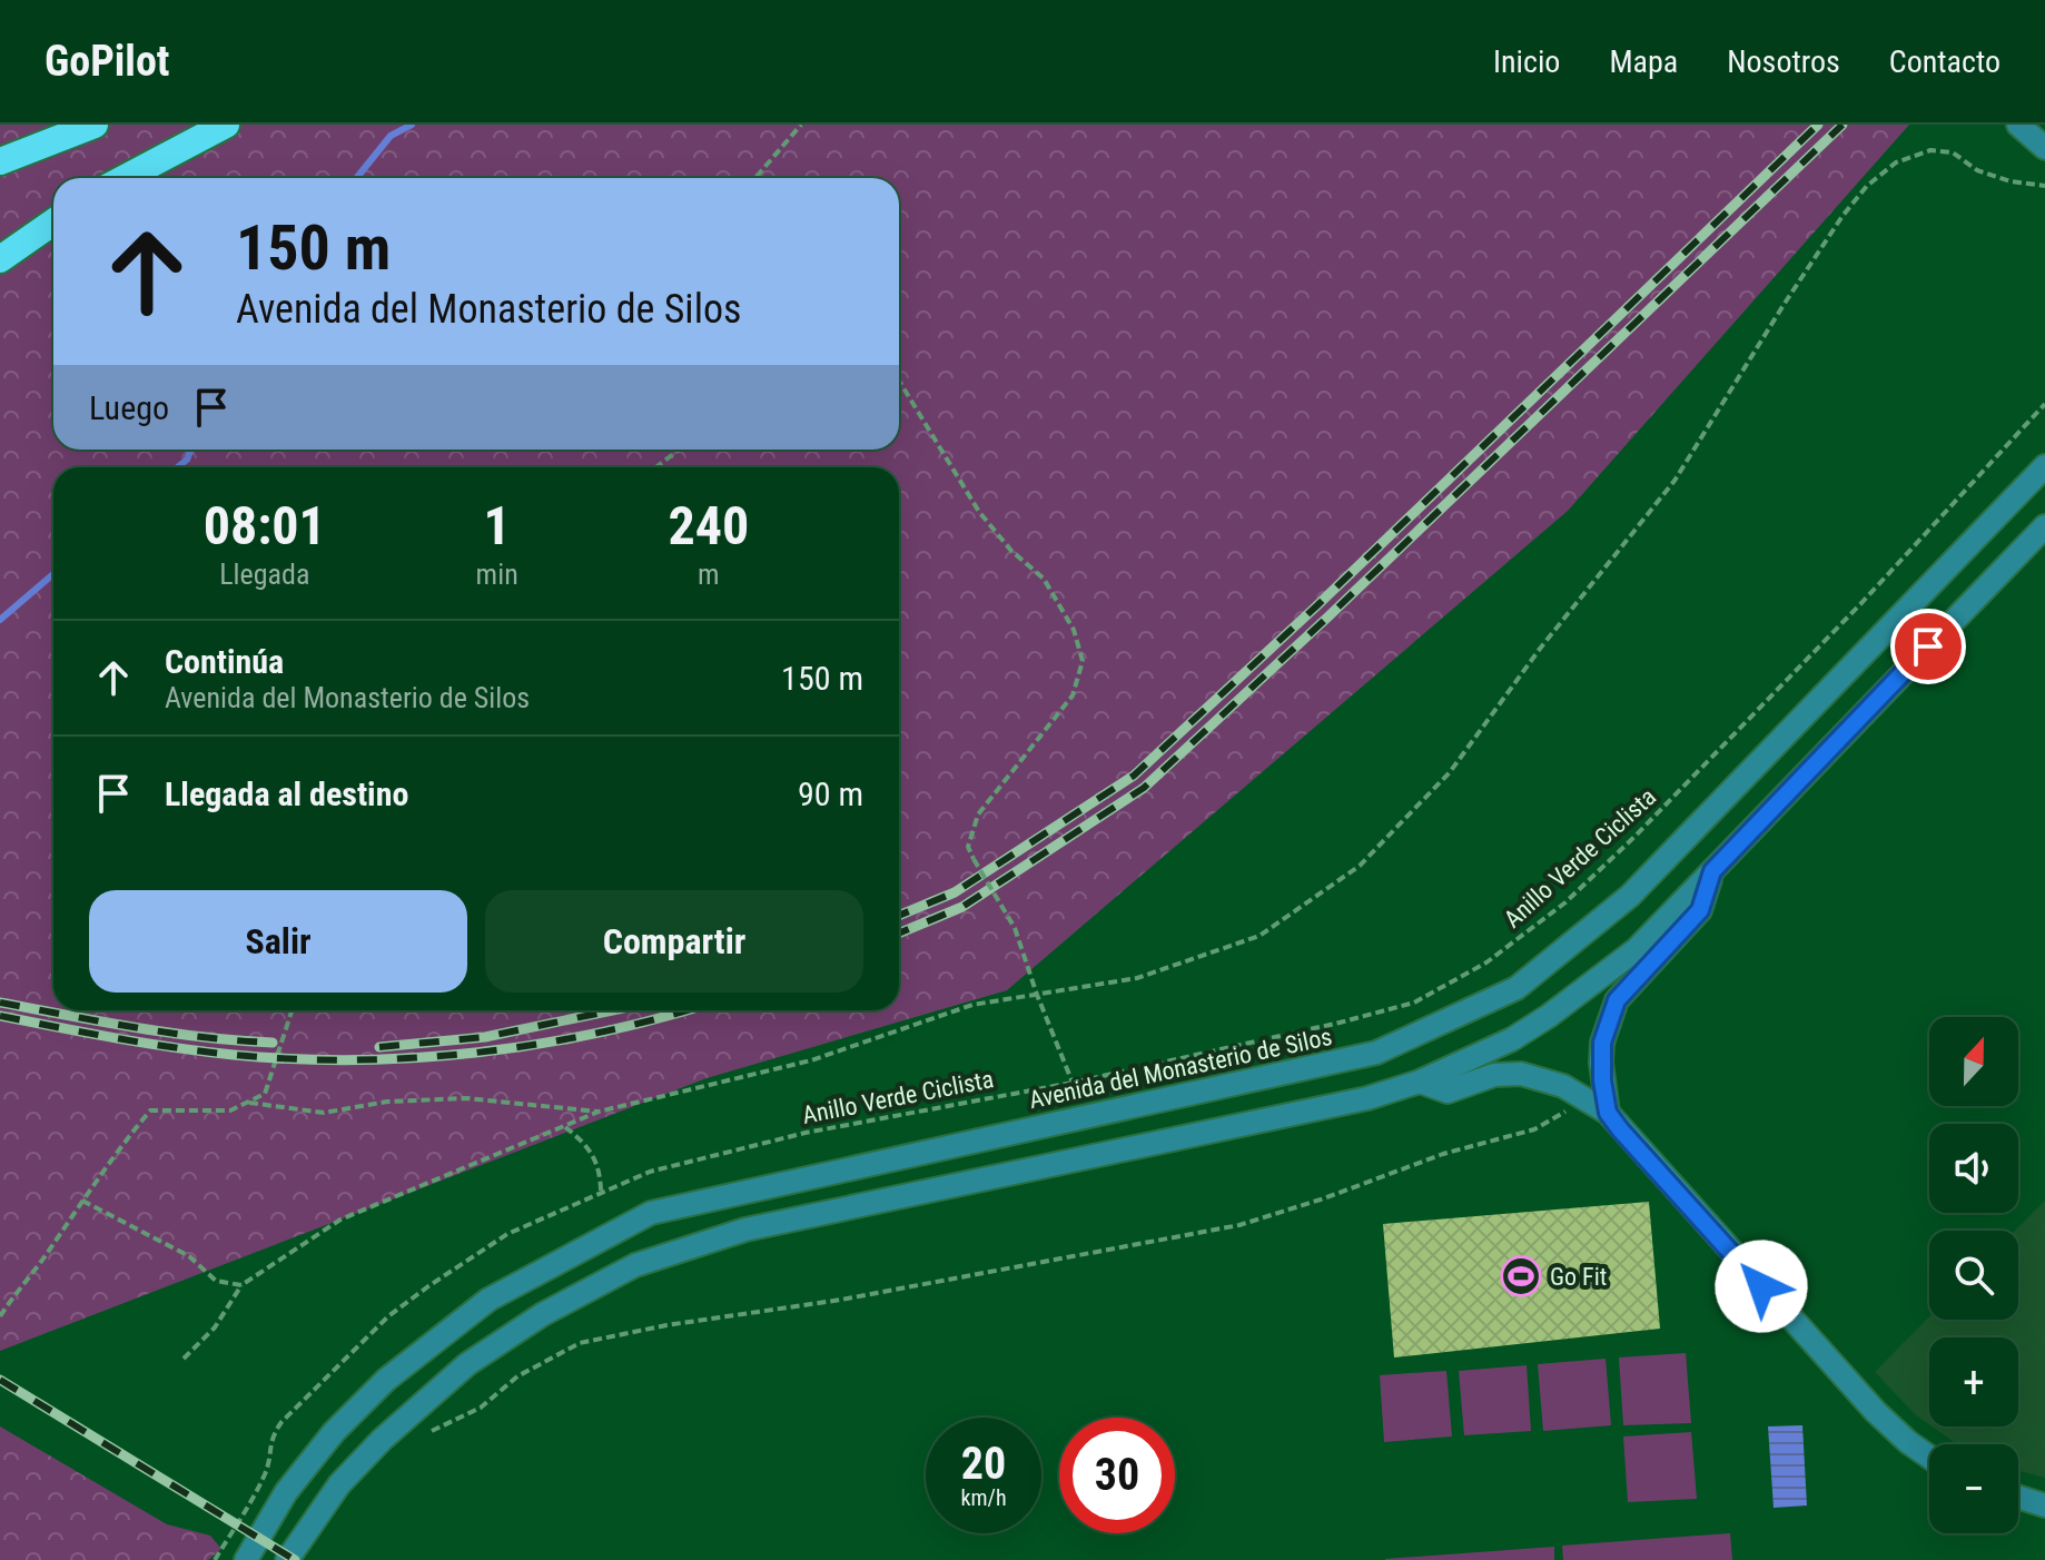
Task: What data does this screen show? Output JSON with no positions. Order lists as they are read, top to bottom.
{
  "streets": {
    "street": ["Avenida del Monasterio de Silos"],
    "path": ["Anillo Verde Ciclista"]
  },
  "places": {
    "sports": ["Go Fit"]
  },
  "north": "top",
  "page": {
    "header": "GoPilot",
    "nav": [
      "Inicio",
      "Mapa",
      "Nosotros",
      "Contacto"
    ],
    "turn": ["150 m", "Avenida del Monasterio de Silos"],
    "then": "Luego",
    "eta": [
      "08:01",
      "Llegada",
      "1",
      "min",
      "240",
      "m"
    ],
    "list": [
      {
        "name": "Continúa",
        "note": "Avenida del Monasterio de Silos",
        "value": "150 m"
      },
      {
        "name": "Llegada al destino",
        "value": "90 m"
      }
    ],
    "buttons": ["Salir", "Compartir"],
    "map_buttons": ["+", "−"],
    "speed": "20 km/h",
    "limit": "30"
  }
}
